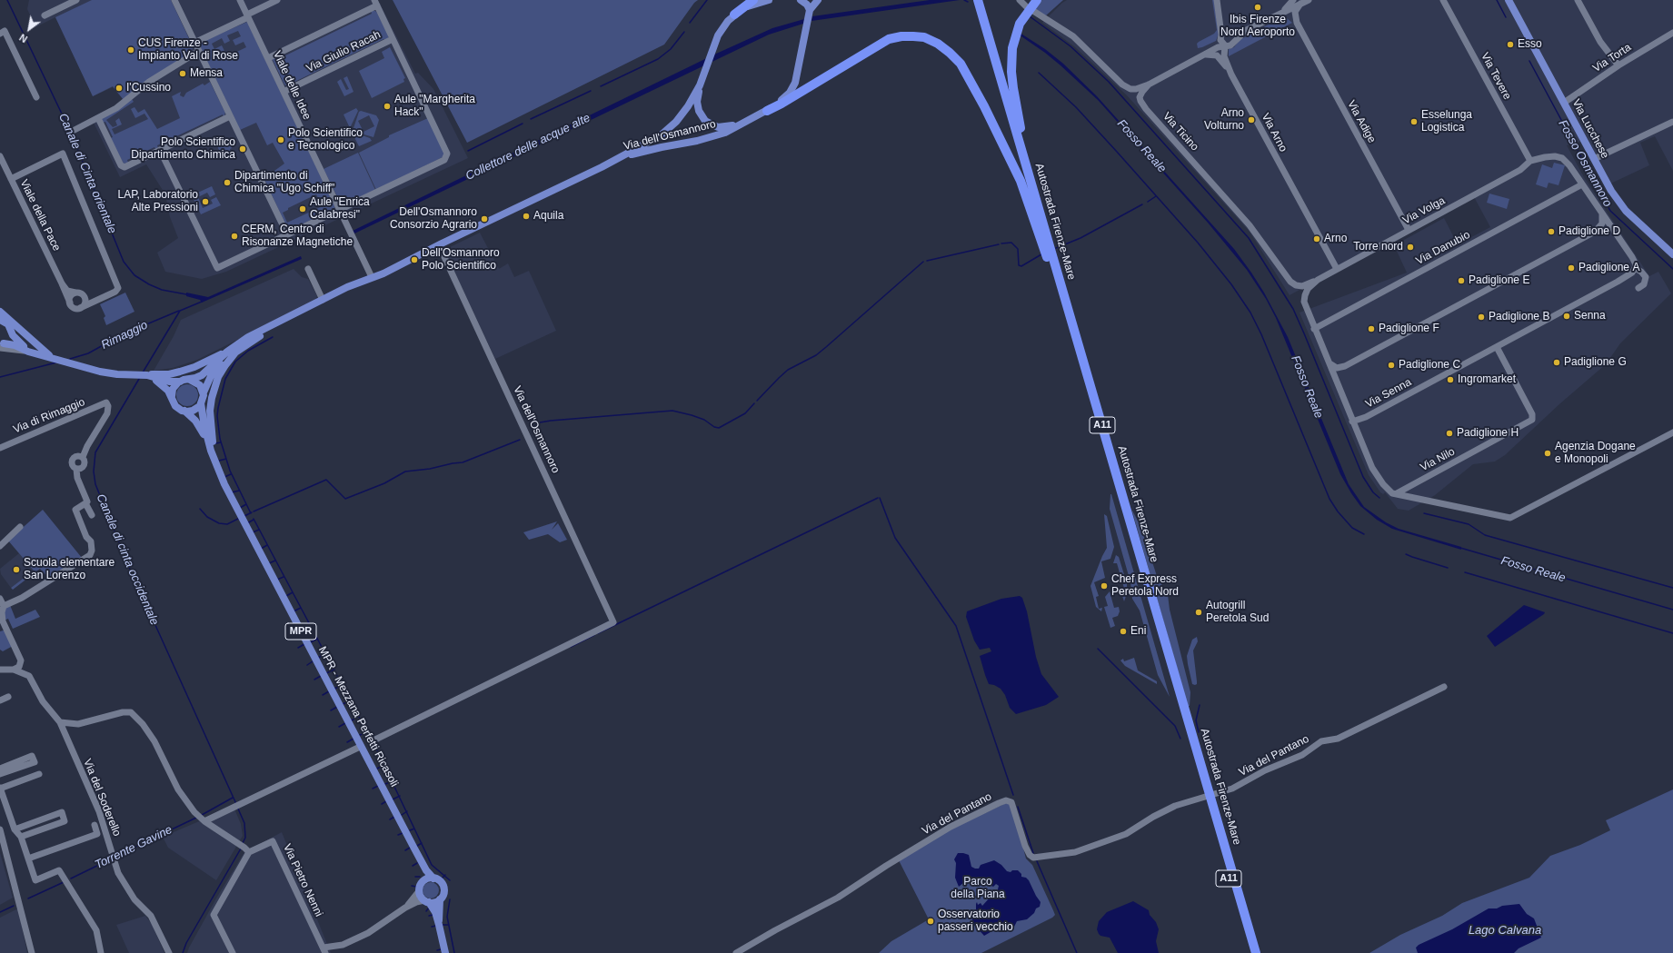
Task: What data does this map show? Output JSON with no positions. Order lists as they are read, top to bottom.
{
  "streets": {
    "highway": ["Autostrada Firenze-Mare", "A11"],
    "main road": [
      "Via Lucchese",
      "Via dell'Osmannoro",
      "MPR",
      "MPR - Mezzana Perfetti Ricasoli"
    ],
    "street": [
      "Via Giulio Racah",
      "Via Torta",
      "Via Tevere",
      "Viale delle Idee",
      "Via Adige",
      "Via Ticino",
      "Via Arno",
      "Via Volga",
      "Viale della Pace",
      "Via Danubio",
      "Via Senna",
      "Via di Rimaggio",
      "Via Nilo",
      "Via del Pantano",
      "Via del Soderello",
      "Via Pietro Nenni"
    ]
  },
  "crossings": [
    ["Via Giulio Racah", "Viale delle Idee"],
    ["Via Torta", "Via Lucchese"],
    ["Via Tevere", "Via Volga"],
    ["Viale delle Idee", "Via dell'Osmannoro"],
    ["Via Adige", "Via Volga"],
    ["Via Ticino", "Via Volga"],
    ["Via Arno", "Via Volga"],
    ["Via dell'Osmannoro", "MPR"],
    ["Via dell'Osmannoro", "MPR - Mezzana Perfetti Ricasoli"],
    ["Via Volga", "Via Danubio"],
    ["Via Volga", "Via Senna"],
    ["Via Senna", "Via Nilo"],
    ["MPR", "MPR - Mezzana Perfetti Ricasoli"]
  ],
  "water": [
    "Fosso Reale",
    "Collettore delle acque alte",
    "Fosso Osmannoro",
    "Canale di Cinta orientale",
    "Rimaggio",
    "Canale di cinta occidentale",
    "Torrente Gavine",
    "Lago Calvana"
  ],
  "parks": ["Parco della Piana"],
  "places": [
    "Ibis Firenze Nord Aeroporto",
    "Esso",
    "CUS Firenze - Impianto Val di Rose",
    "Mensa",
    "I'Cussino",
    "Aule \"Margherita Hack\"",
    "Arno Volturno",
    "Esselunga Logistica",
    "Polo Scientifico e Tecnologico",
    "Polo Scientifico Dipartimento Chimica",
    "Dipartimento di Chimica \"Ugo Schiff\"",
    "LAP, Laboratorio Alte Pressioni",
    "Aule \"Enrica Calabresi\"",
    "Aquila",
    "Dell'Osmannoro Consorzio Agrario",
    "Padiglione D",
    "CERM, Centro di Risonanze Magnetiche",
    "Arno",
    "Torre nord",
    "Dell'Osmannoro Polo Scientifico",
    "Padiglione A",
    "Padiglione E",
    "Senna",
    "Padiglione B",
    "Padiglione F",
    "Padiglione G",
    "Padiglione C",
    "Ingromarket",
    "Padiglione H",
    "Agenzia Dogane e Monopoli",
    "Scuola elementare San Lorenzo",
    "Chef Express Peretola Nord",
    "Autogrill Peretola Sud",
    "Eni",
    "Osservatorio passeri vecchio"
  ],
  "north": "bottom left"
}
